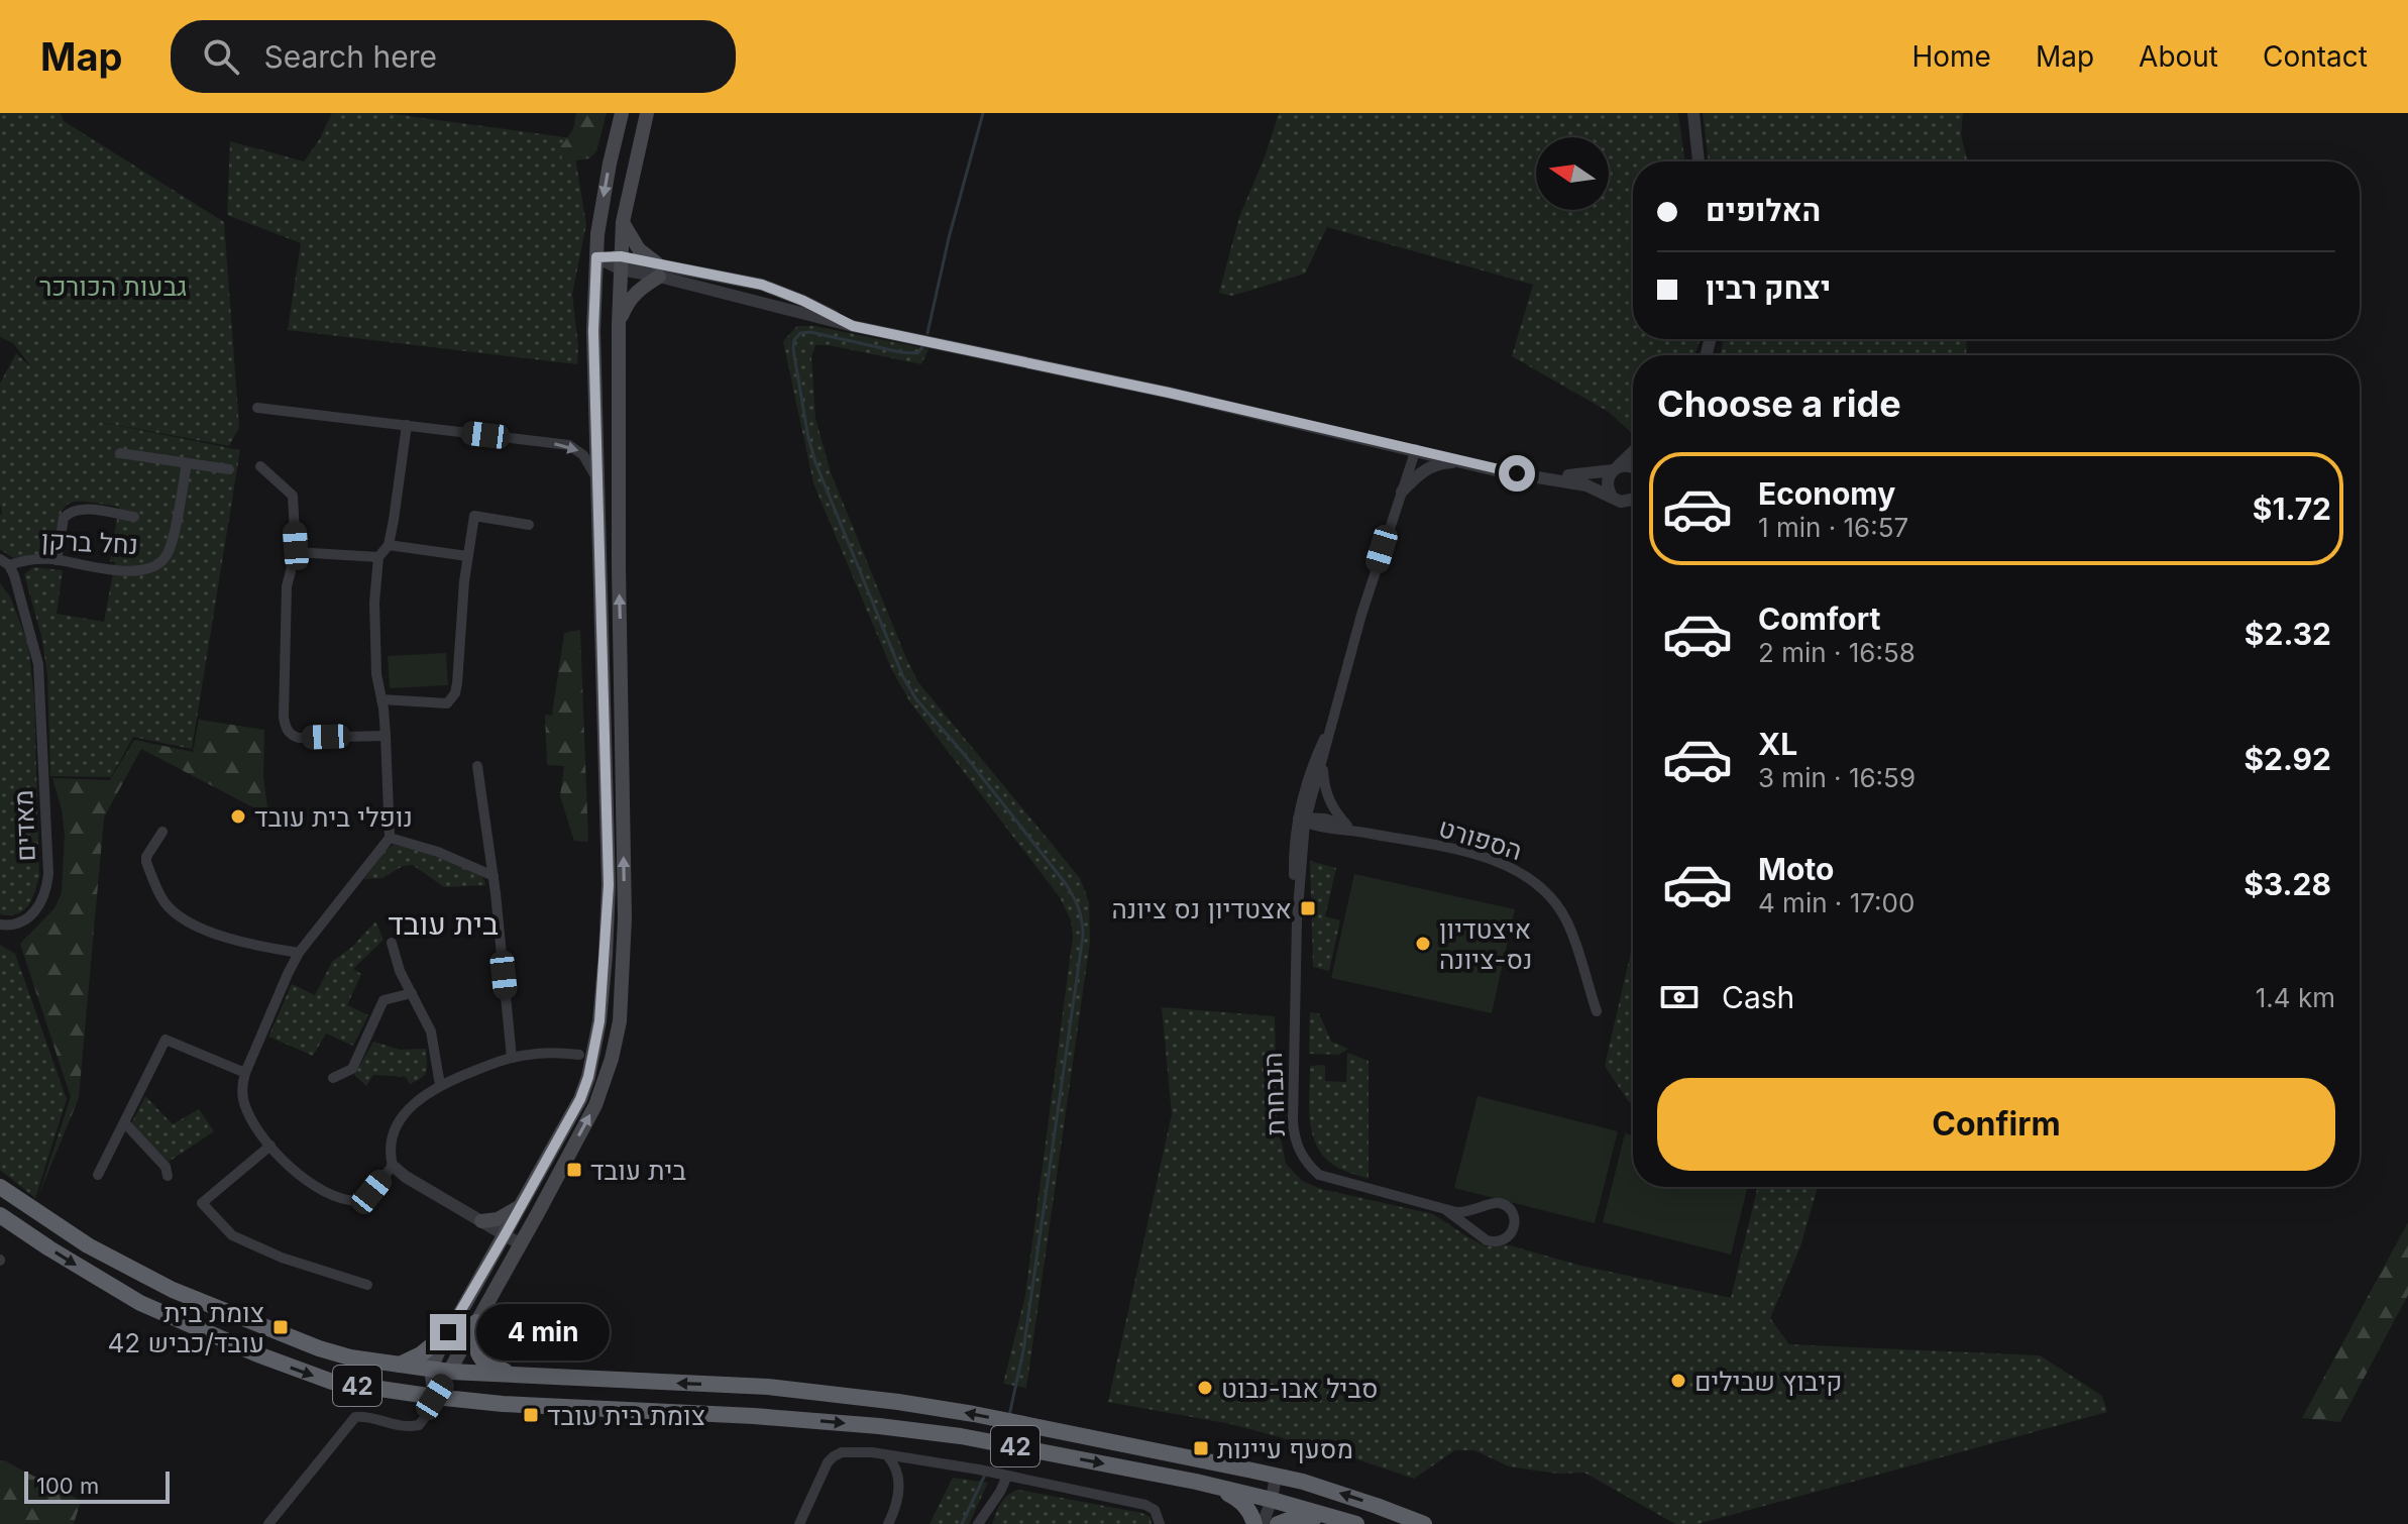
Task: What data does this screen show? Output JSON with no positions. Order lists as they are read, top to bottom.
{
  "streets": {
    "highway": ["42"],
    "street": [
      "נחל ברקן",
      "מאדים",
      "הספורט",
      "הנבחרת"
    ]
  },
  "crossings": [
    ["נחל ברקן", "מאדים"],
    ["הספורט", "הנבחרת"]
  ],
  "districts": ["בית עובד"],
  "parks": ["גבעות הכורכר"],
  "places": {
    "other": [
      "נופלי בית עובד",
      "איצטדיון נס-ציונה",
      "קיבוץ שבילים",
      "סביל אבו-נבוט"
    ],
    "transit": [
      "אצטדיון נס ציונה",
      "בית עובד",
      "צומת בית עובד/כביש 42",
      "צומת בית עובד",
      "מסעף עיינות"
    ]
  },
  "scale_bar": "100 m",
  "north": "left",
  "page": {
    "header": "Map",
    "search": "Search here",
    "nav": [
      "Home",
      "Map",
      "About",
      "Contact"
    ],
    "banner": ["האלופים", "יצחק רבין"],
    "heading": "Choose a ride",
    "list": [
      {
        "name": "Economy",
        "note": "1 min · 16:57",
        "value": "$1.72"
      },
      {
        "name": "Comfort",
        "note": "2 min · 16:58",
        "value": "$2.32"
      },
      {
        "name": "XL",
        "note": "3 min · 16:59",
        "value": "$2.92"
      },
      {
        "name": "Moto",
        "note": "4 min · 17:00",
        "value": "$3.28"
      }
    ],
    "pay": ["Cash", "1.4 km"],
    "buttons": "Confirm",
    "bubble": "4 min",
    "scale": "100 m"
  }
}
